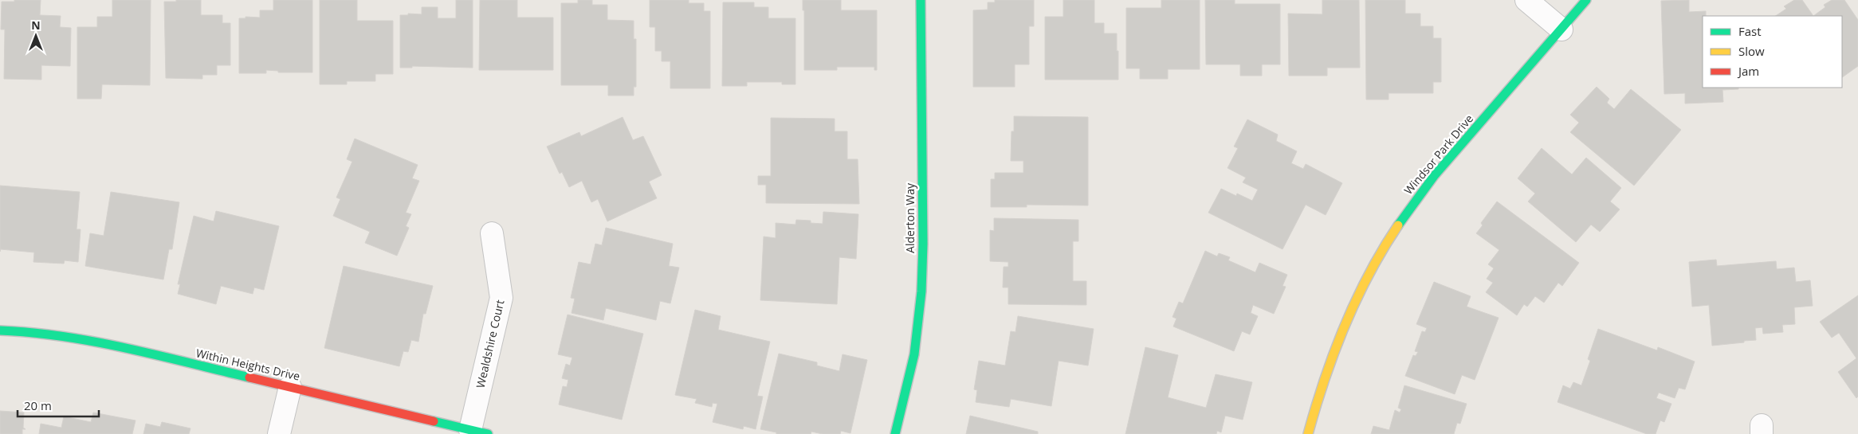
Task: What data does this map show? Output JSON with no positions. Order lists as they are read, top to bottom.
{
  "streets": {
    "street": [
      "Windsor Park Drive",
      "Alderton Way",
      "Wealdshire Court",
      "Within Heights Drive"
    ]
  },
  "crossings": [
    ["Wealdshire Court", "Within Heights Drive"]
  ],
  "legend": ["Fast", "Slow", "Jam"],
  "scale_bar": "20 m",
  "north": "top"
}
